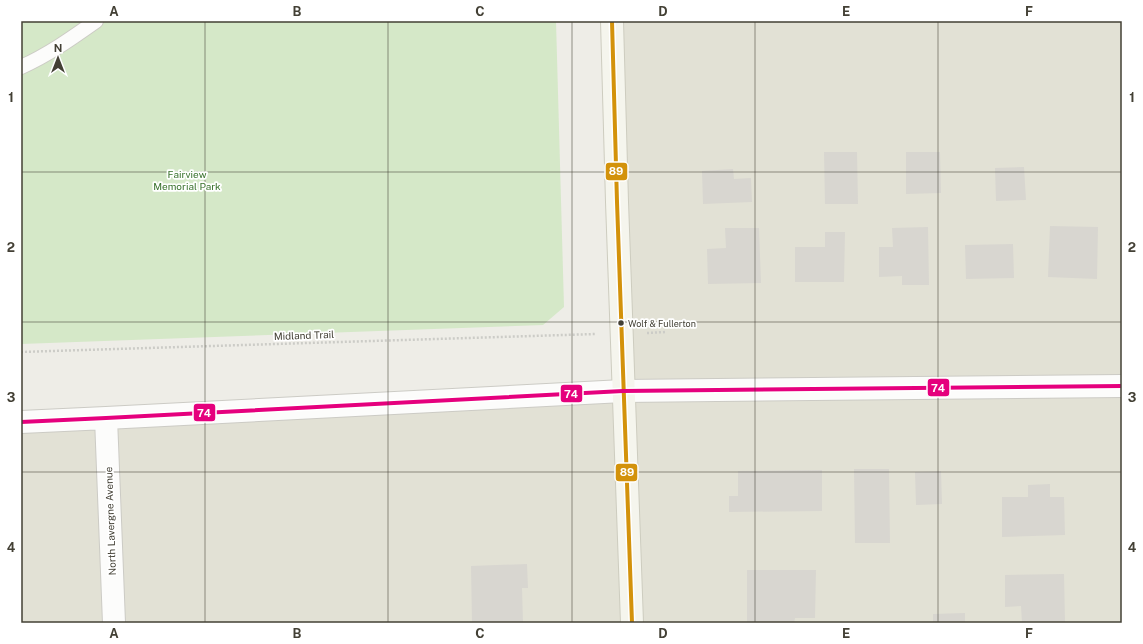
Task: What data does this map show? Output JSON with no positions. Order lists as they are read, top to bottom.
{
  "streets": {
    "street": ["North Lavergne Avenue"],
    "path": ["Midland Trail"]
  },
  "parks": ["Fairview Memorial Park"],
  "places": ["Wolf & Fullerton"],
  "lines": ["transit line 89", "transit line 74"],
  "north": "top",
  "grid": {
    "columns": [
      "A",
      "B",
      "C",
      "D",
      "E",
      "F"
    ],
    "rows": [
      "1",
      "2",
      "3",
      "4"
    ]
  }
}
